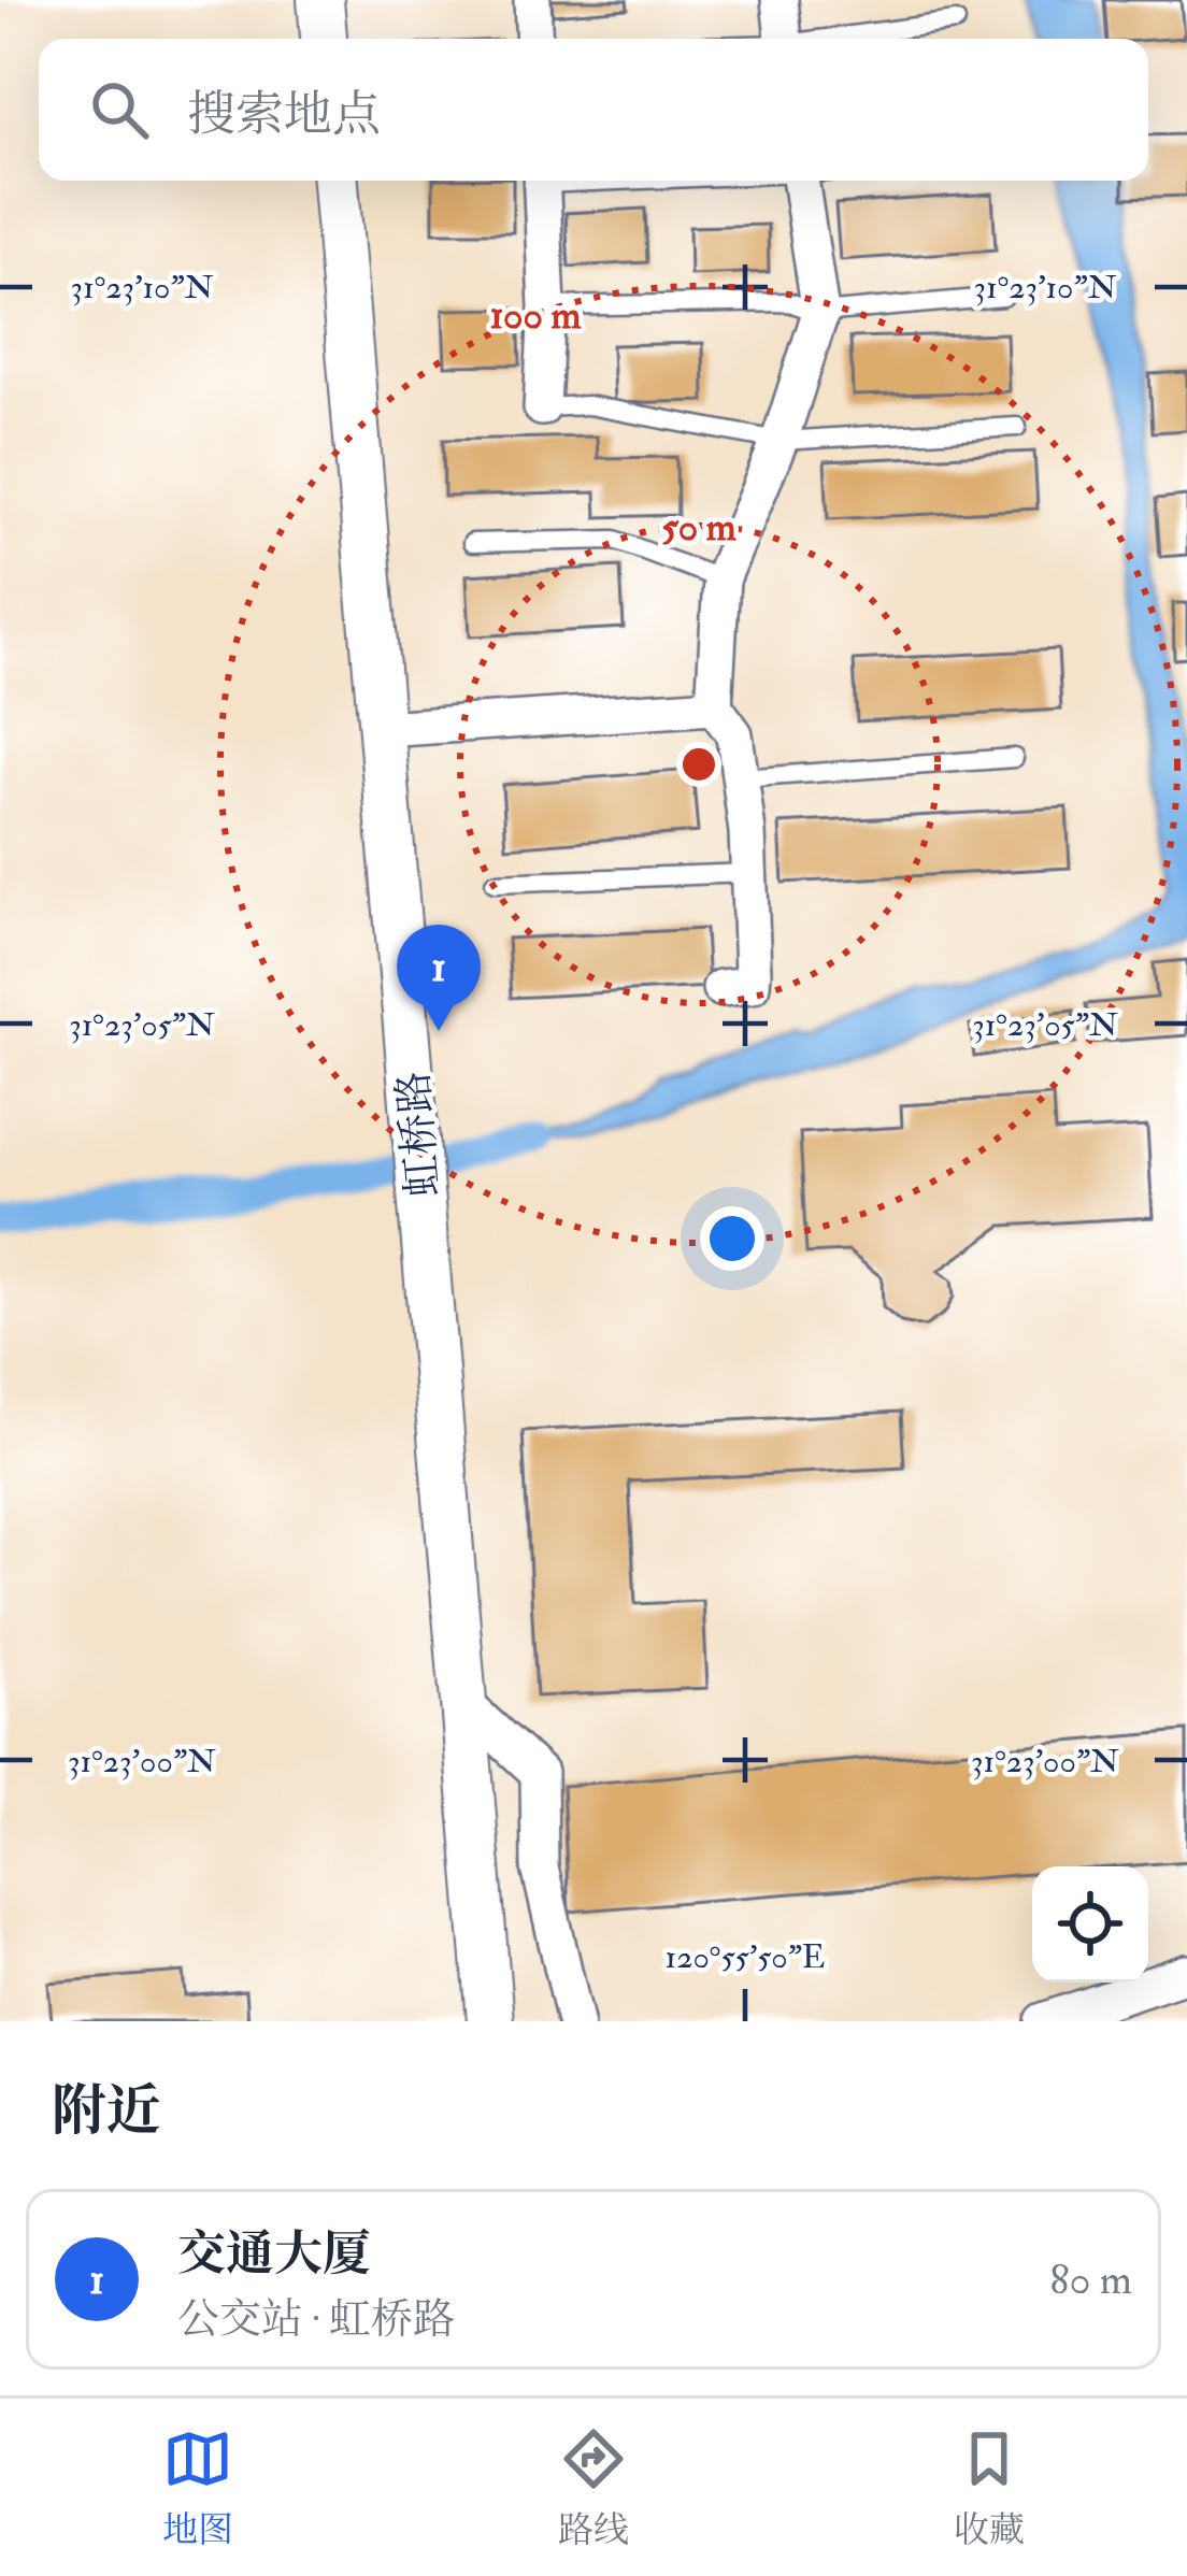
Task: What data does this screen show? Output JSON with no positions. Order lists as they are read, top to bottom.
{
  "streets": {
    "street": ["虹桥路"]
  },
  "page": {
    "search": "搜索地点",
    "pins": "1",
    "heading": "附近",
    "list": [
      {
        "mark": "1",
        "name": "交通大厦",
        "note": "公交站 · 虹桥路",
        "value": "80 m"
      }
    ],
    "nav": ["地图", "路线", "收藏"]
  },
  "coordinates": [
    "31°23'10\"N",
    "31°23'05\"N",
    "31°23'00\"N",
    "120°55'50\"E"
  ],
  "rings": ["100 m", "50 m"]
}
